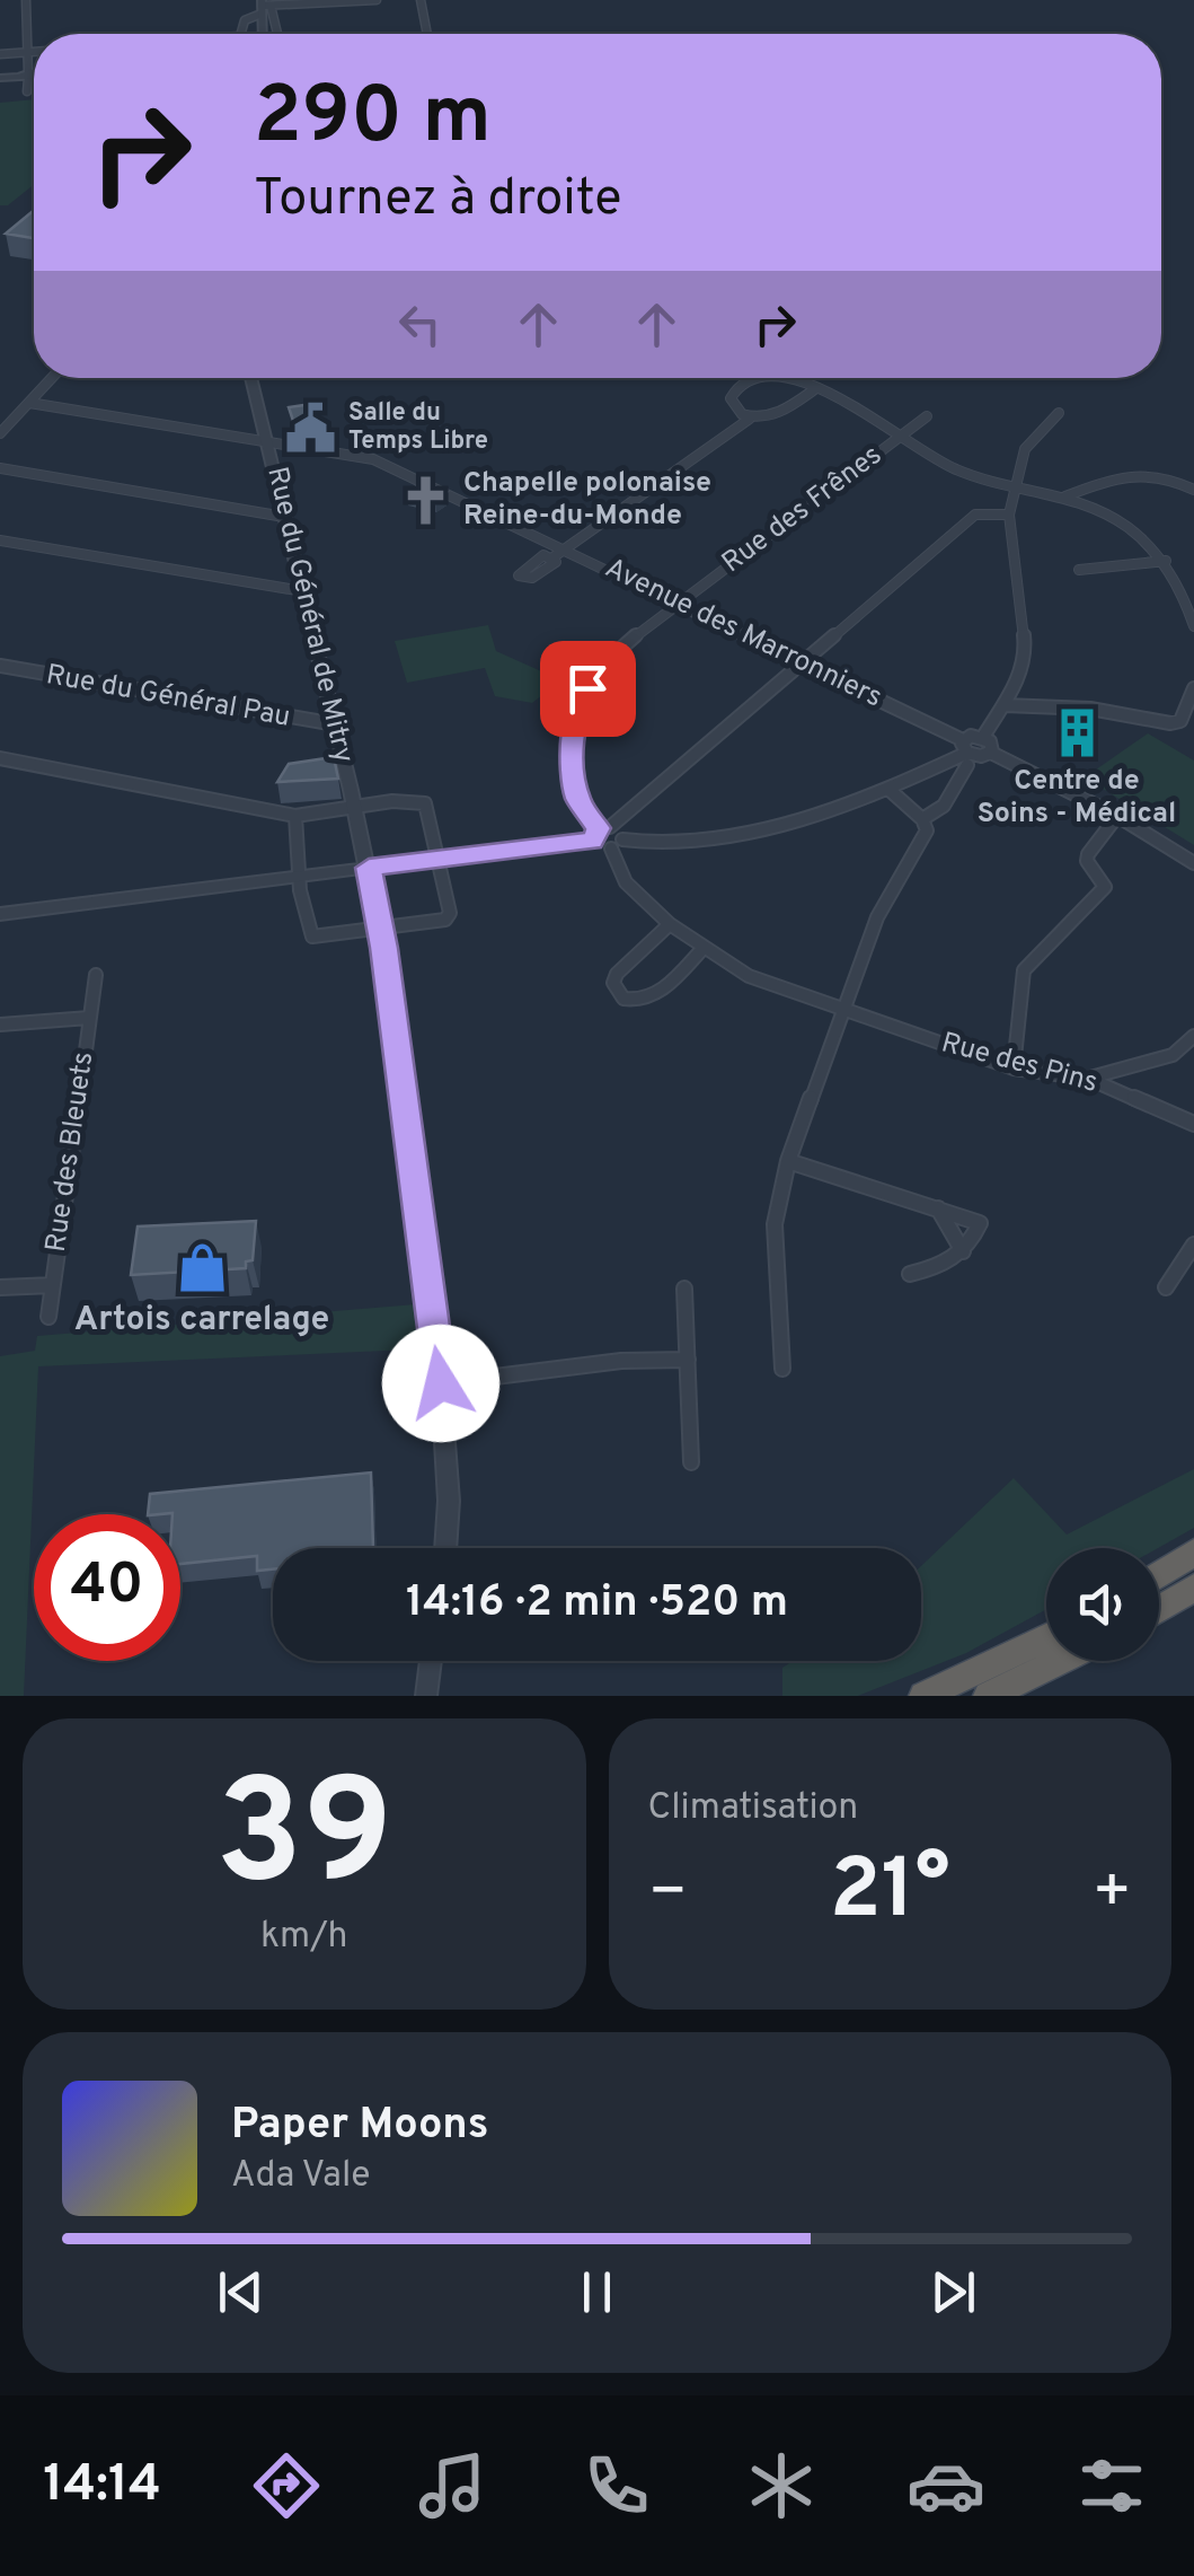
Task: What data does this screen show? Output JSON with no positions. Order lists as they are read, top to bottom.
{
  "streets": {
    "street": [
      "Rue des Frênes",
      "Rue du Général de Mitry",
      "Avenue des Marronniers",
      "Rue du Général Pau",
      "Rue des Pins",
      "Rue des Bleuets"
    ]
  },
  "crossings": [
    ["Rue des Frênes", "Avenue des Marronniers"],
    ["Rue des Frênes", "Rue des Pins"],
    ["Rue du Général de Mitry", "Avenue des Marronniers"],
    ["Rue du Général de Mitry", "Rue du Général Pau"]
  ],
  "places": {
    "public building": ["Salle du Temps Libre"],
    "church": ["Chapelle polonaise Reine-du-Monde"],
    "building": ["Centre de Soins - Médical"],
    "shop": ["Artois carrelage"]
  },
  "page": {
    "turn": ["290 m", "Tournez à droite"],
    "limit": "40",
    "trip": "14:16 · 2 min · 520 m",
    "tile": [
      ["39", "km/h"],
      "Climatisation"
    ],
    "heat": ["−", "21°", "+"],
    "song": ["Paper Moons", "Ada Vale"],
    "tabs": "14:14"
  }
}
